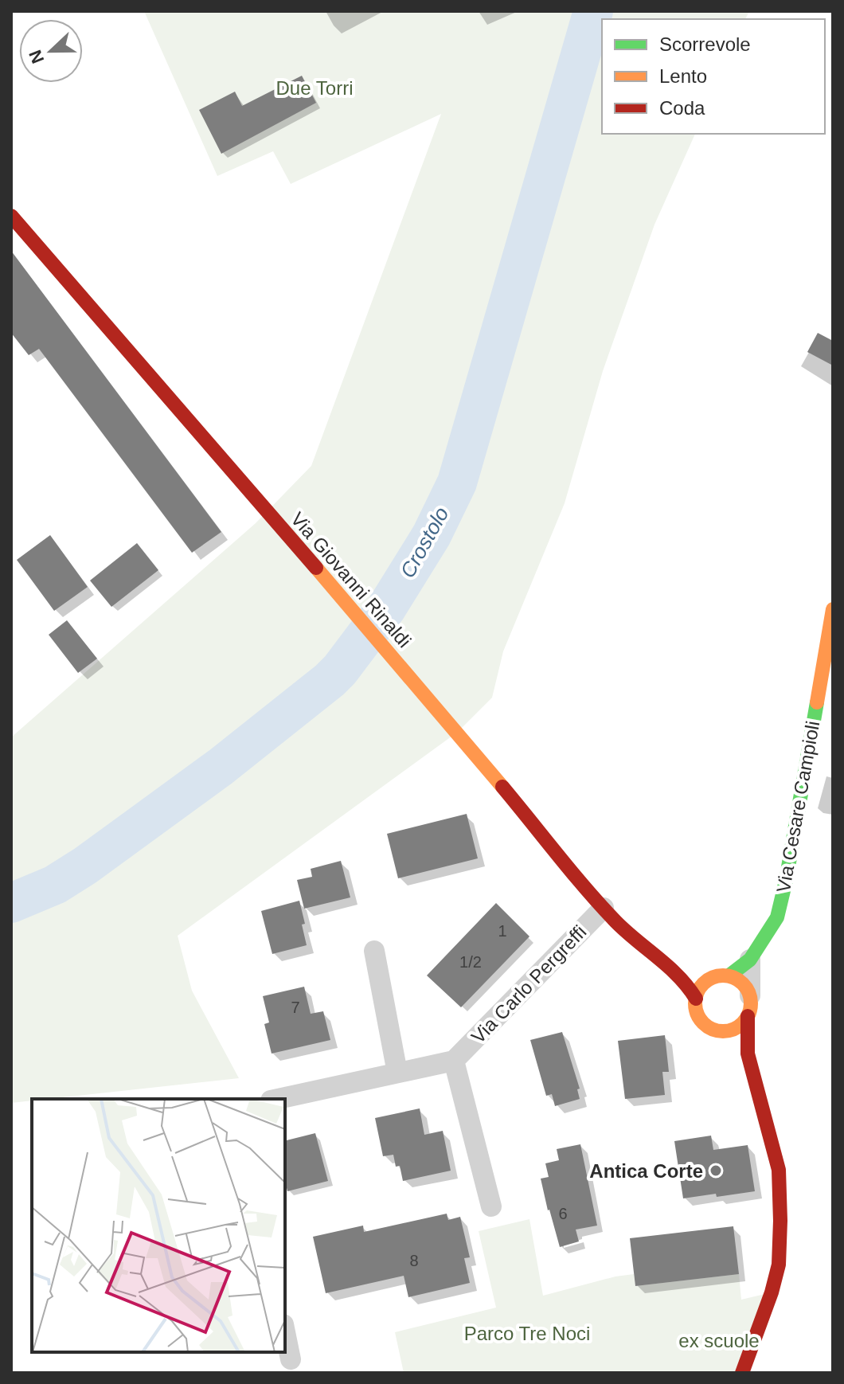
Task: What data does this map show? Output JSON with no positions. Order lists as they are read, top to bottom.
{
  "streets": {
    "street": ["Via Giovanni Rinaldi", "Via Cesare Campioli", "Via Carlo Pergreffi"]
  },
  "crossings": [
    ["Via Giovanni Rinaldi", "Via Carlo Pergreffi"]
  ],
  "water": ["Crostolo"],
  "parks": ["Due Torri", "Parco Tre Noci", "ex scuole"],
  "places": ["Antica Corte"],
  "house_numbers": [
    "1",
    "1/2",
    "7",
    "6",
    "8"
  ],
  "legend": ["Scorrevole", "Lento", "Coda"],
  "north": "left"
}
